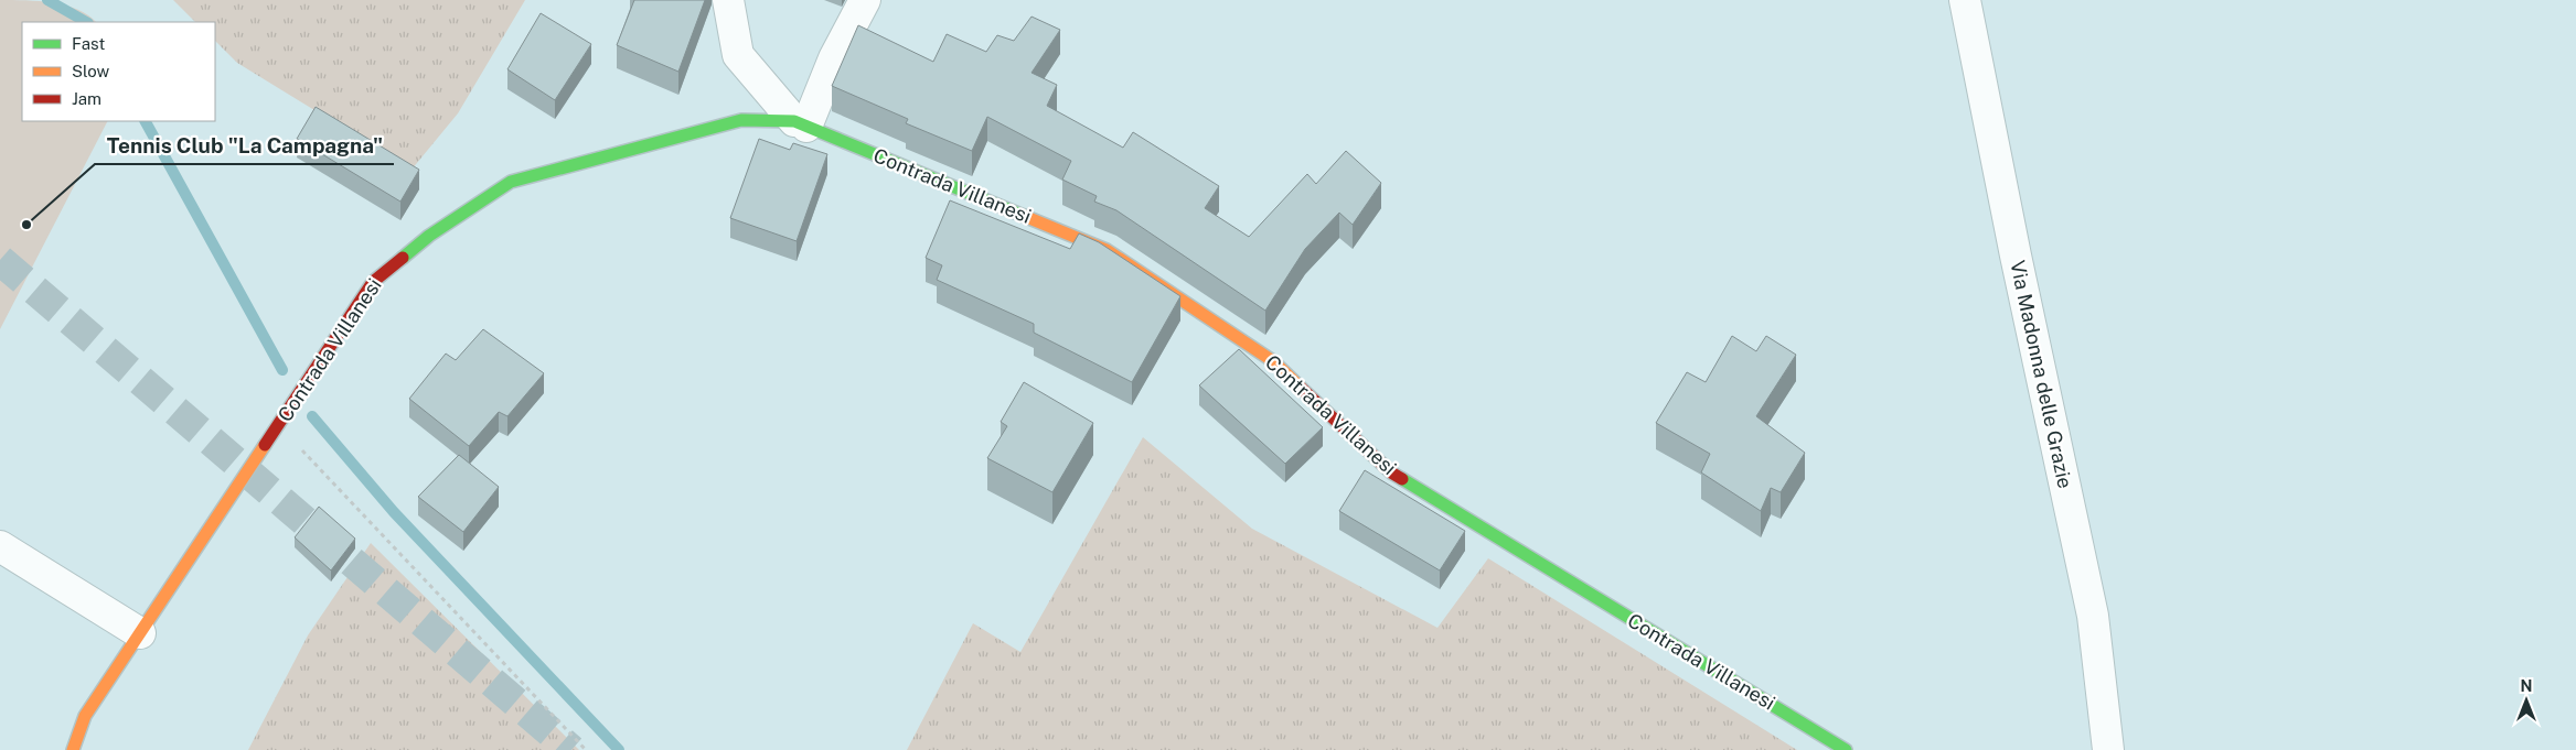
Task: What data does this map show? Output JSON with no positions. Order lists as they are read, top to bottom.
{
  "streets": {
    "street": ["Contrada Villanesi", "Via Madonna delle Grazie"]
  },
  "places": ["Tennis Club \"La Campagna\""],
  "legend": ["Fast", "Slow", "Jam"],
  "north": "top"
}
